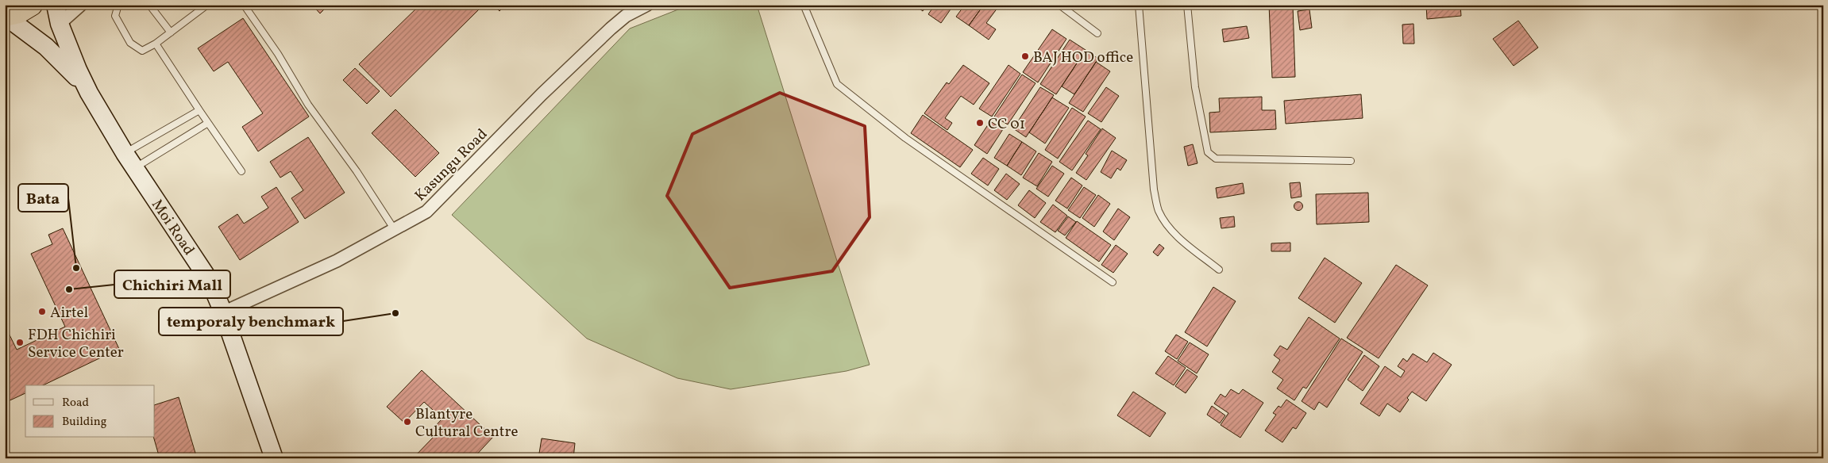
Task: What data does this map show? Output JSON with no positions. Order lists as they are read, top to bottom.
{
  "streets": {
    "main road": ["Moi Road"],
    "street": ["Kasungu Road"]
  },
  "crossings": [
    ["Kasungu Road", "Moi Road"]
  ],
  "places": [
    "BAJ HOD office",
    "CC 01",
    "Bata",
    "Chichiri Mall",
    "Airtel",
    "temporaly benchmark",
    "FDH Chichiri Service Center",
    "Blantyre Cultural Centre"
  ],
  "legend": ["Road", "Building"]
}
